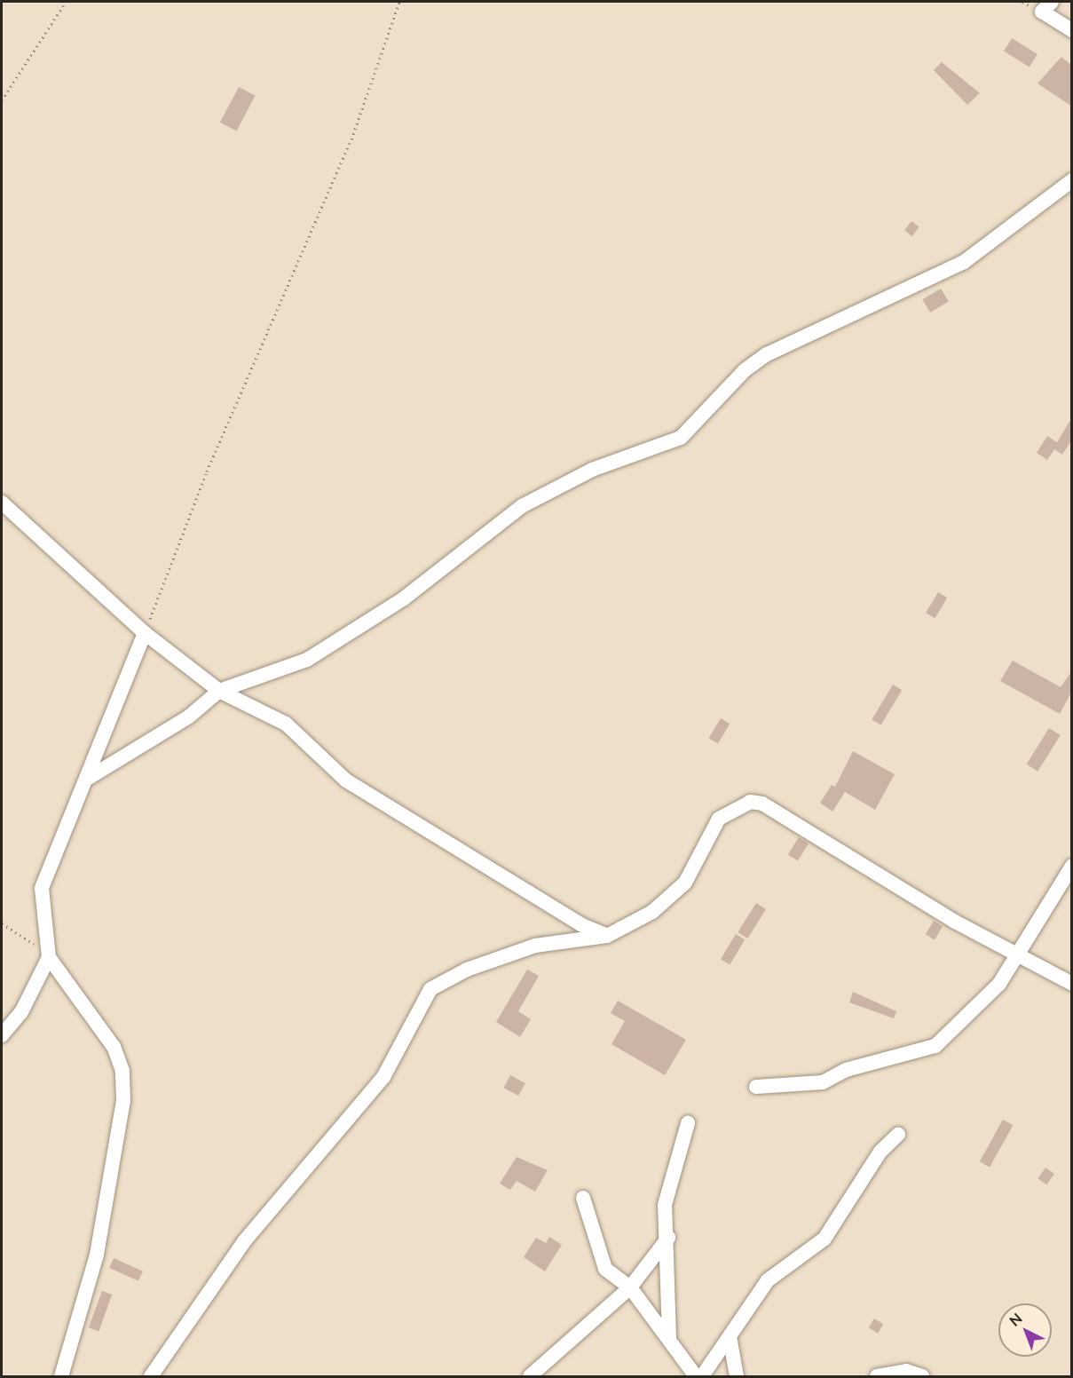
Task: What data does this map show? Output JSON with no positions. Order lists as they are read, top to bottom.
{
  "north": "top left"
}
